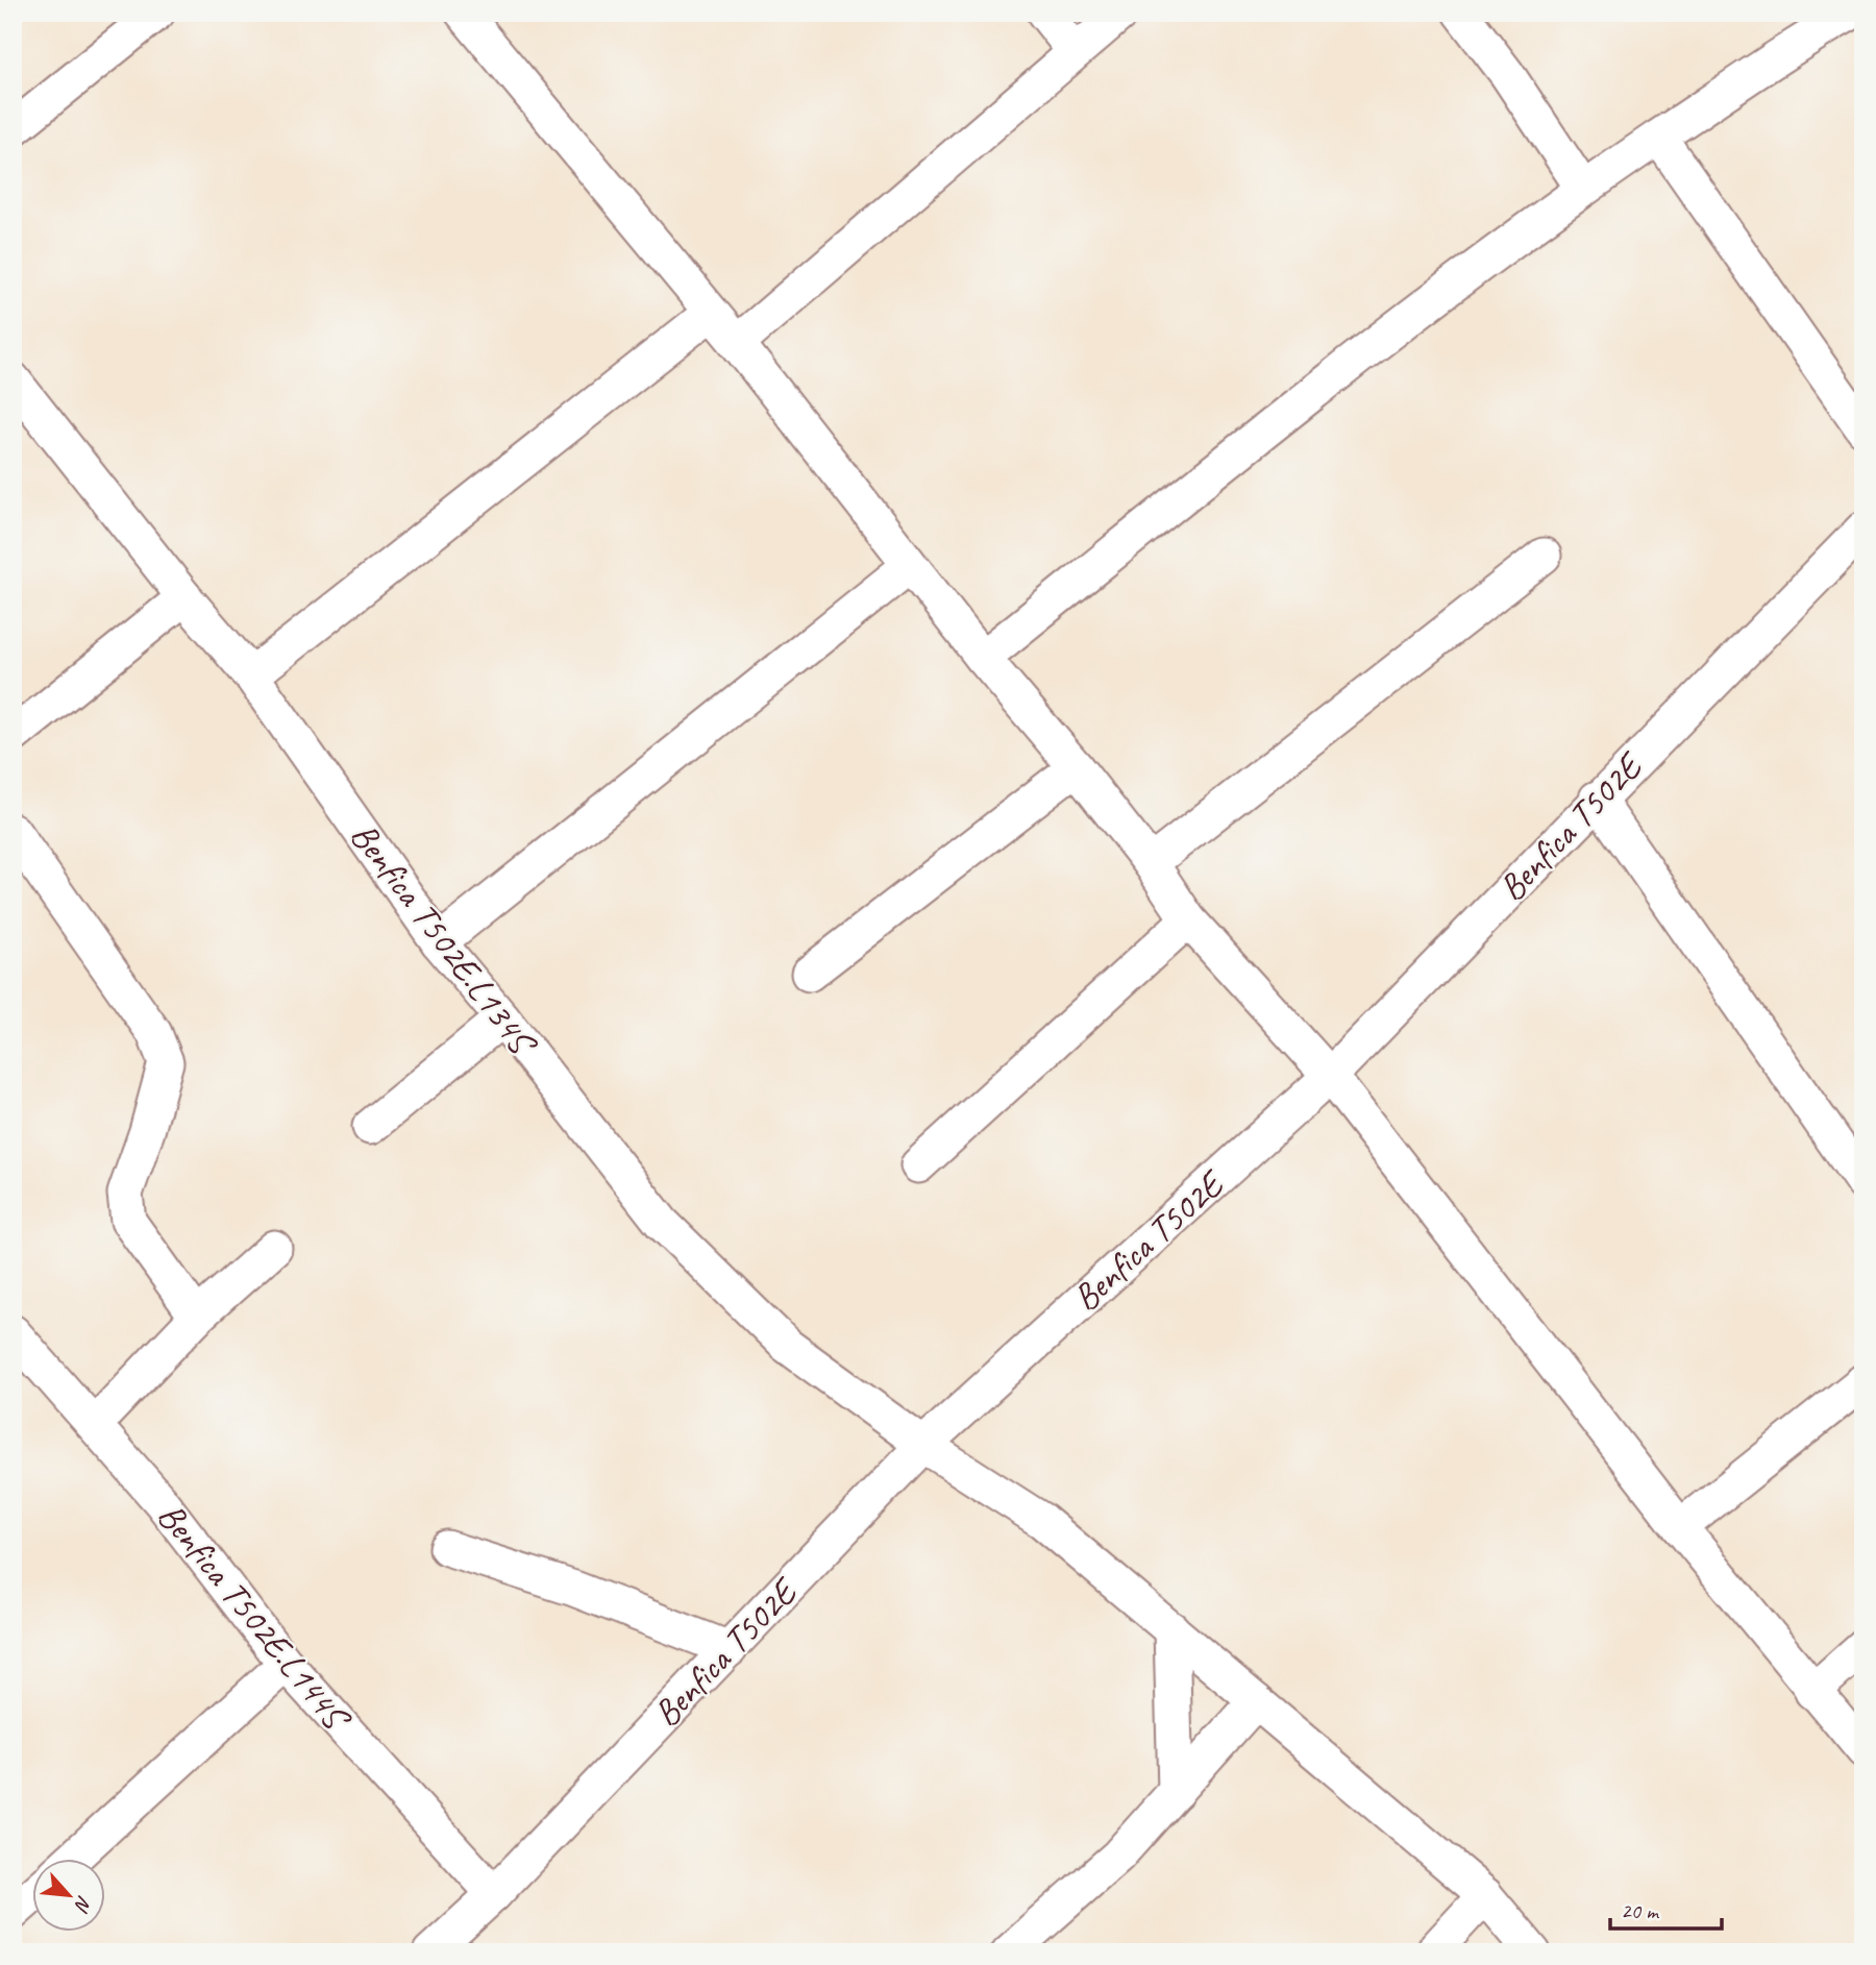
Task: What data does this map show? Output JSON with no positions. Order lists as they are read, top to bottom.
{
  "streets": {
    "street": ["Benfica T502E", "Benfica T502E.L134S", "Benfica T502E.L144S"]
  },
  "crossings": [
    ["Benfica T502E", "Benfica T502E.L134S"],
    ["Benfica T502E", "Benfica T502E.L144S"]
  ],
  "scale_bar": "20 m",
  "north": "bottom right"
}
